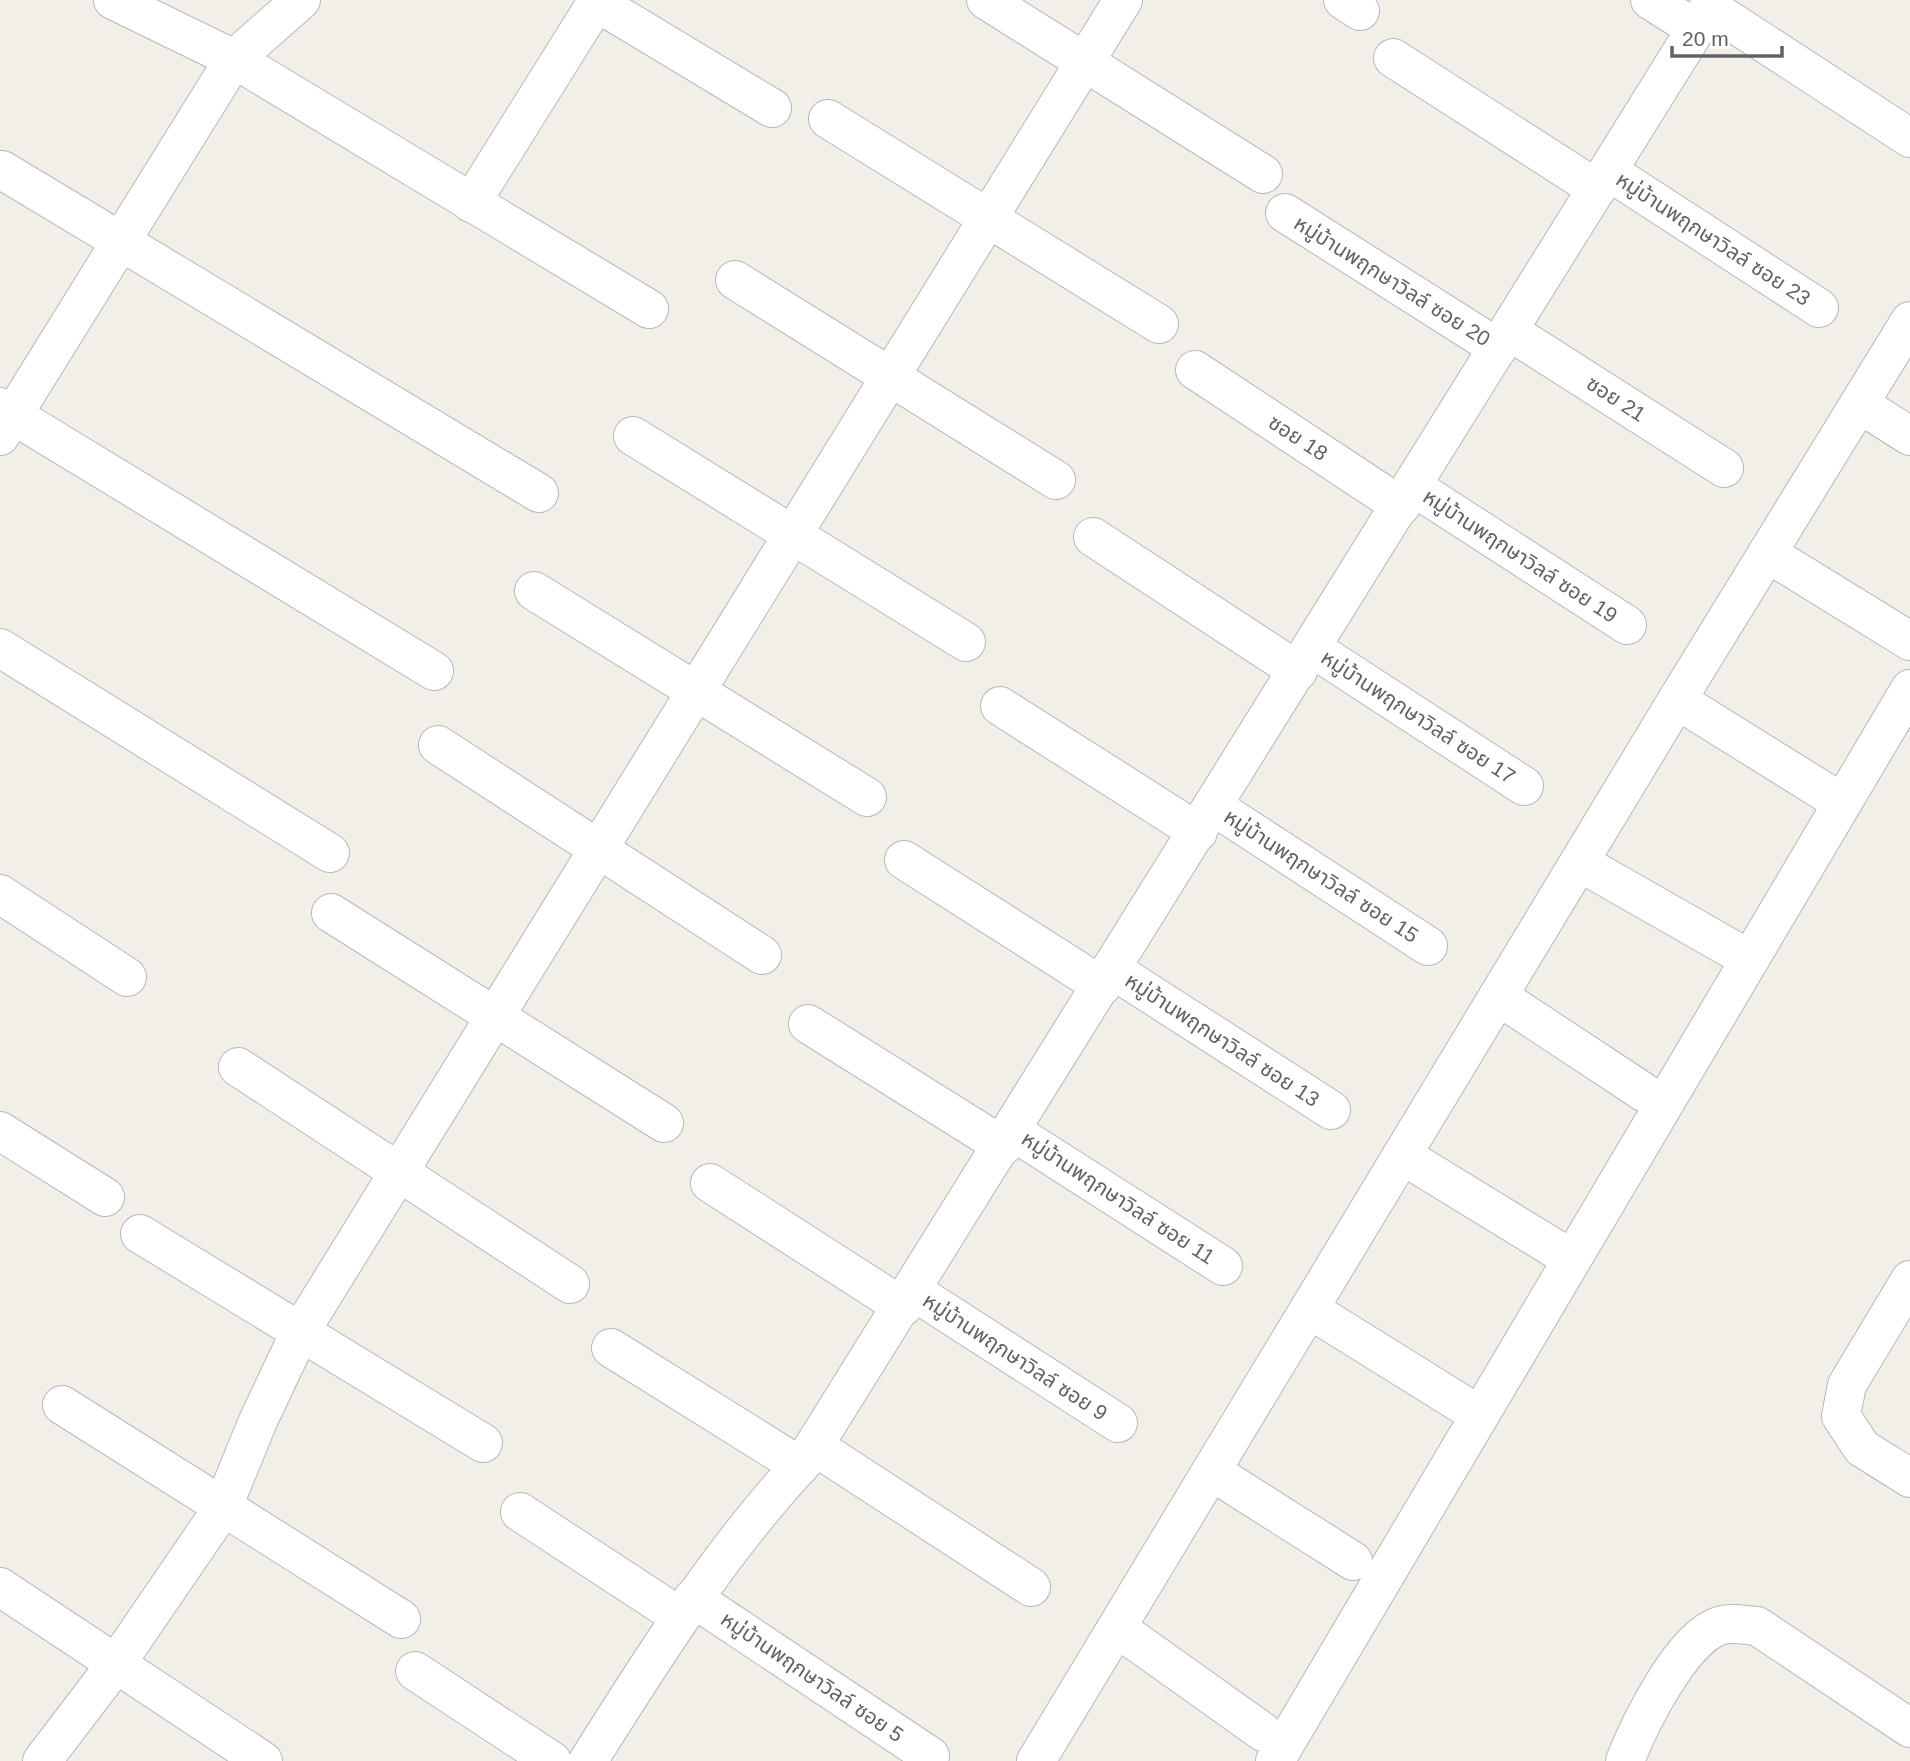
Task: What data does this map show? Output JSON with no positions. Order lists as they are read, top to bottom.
{
  "streets": {
    "street": [
      "หมู่บ้านพฤกษาวิลล์ ซอย 23",
      "หมู่บ้านพฤกษาวิลล์ ซอย 20",
      "ซอย 21",
      "ซอย 18",
      "หมู่บ้านพฤกษาวิลล์ ซอย 19",
      "หมู่บ้านพฤกษาวิลล์ ซอย 17",
      "หมู่บ้านพฤกษาวิลล์ ซอย 15",
      "หมู่บ้านพฤกษาวิลล์ ซอย 13",
      "หมู่บ้านพฤกษาวิลล์ ซอย 11",
      "หมู่บ้านพฤกษาวิลล์ ซอย 9",
      "หมู่บ้านพฤกษาวิลล์ ซอย 5"
    ]
  },
  "crossings": [
    ["หมู่บ้านพฤกษาวิลล์ ซอย 20", "ซอย 21"],
    ["ซอย 18", "หมู่บ้านพฤกษาวิลล์ ซอย 19"]
  ],
  "scale_bar": "20 m"
}
